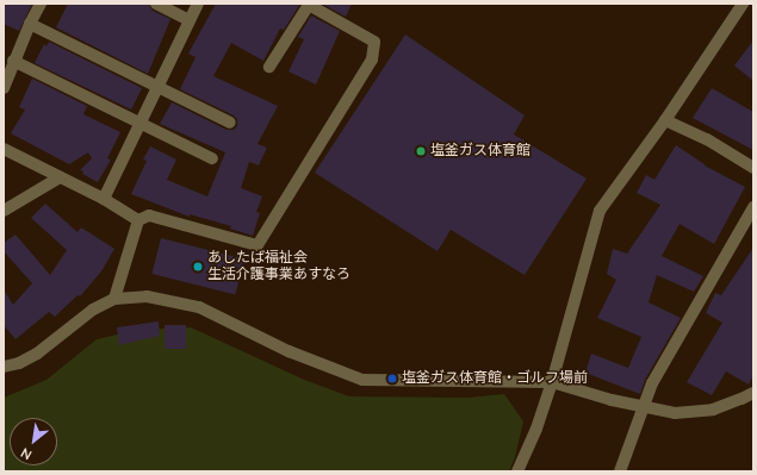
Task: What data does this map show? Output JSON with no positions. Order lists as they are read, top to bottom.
{
  "places": ["塩釜ガス体育館", "あしたば福祉会 生活介護事業あすなろ", "塩釜ガス体育館・ゴルフ場前"],
  "north": "bottom left"
}
